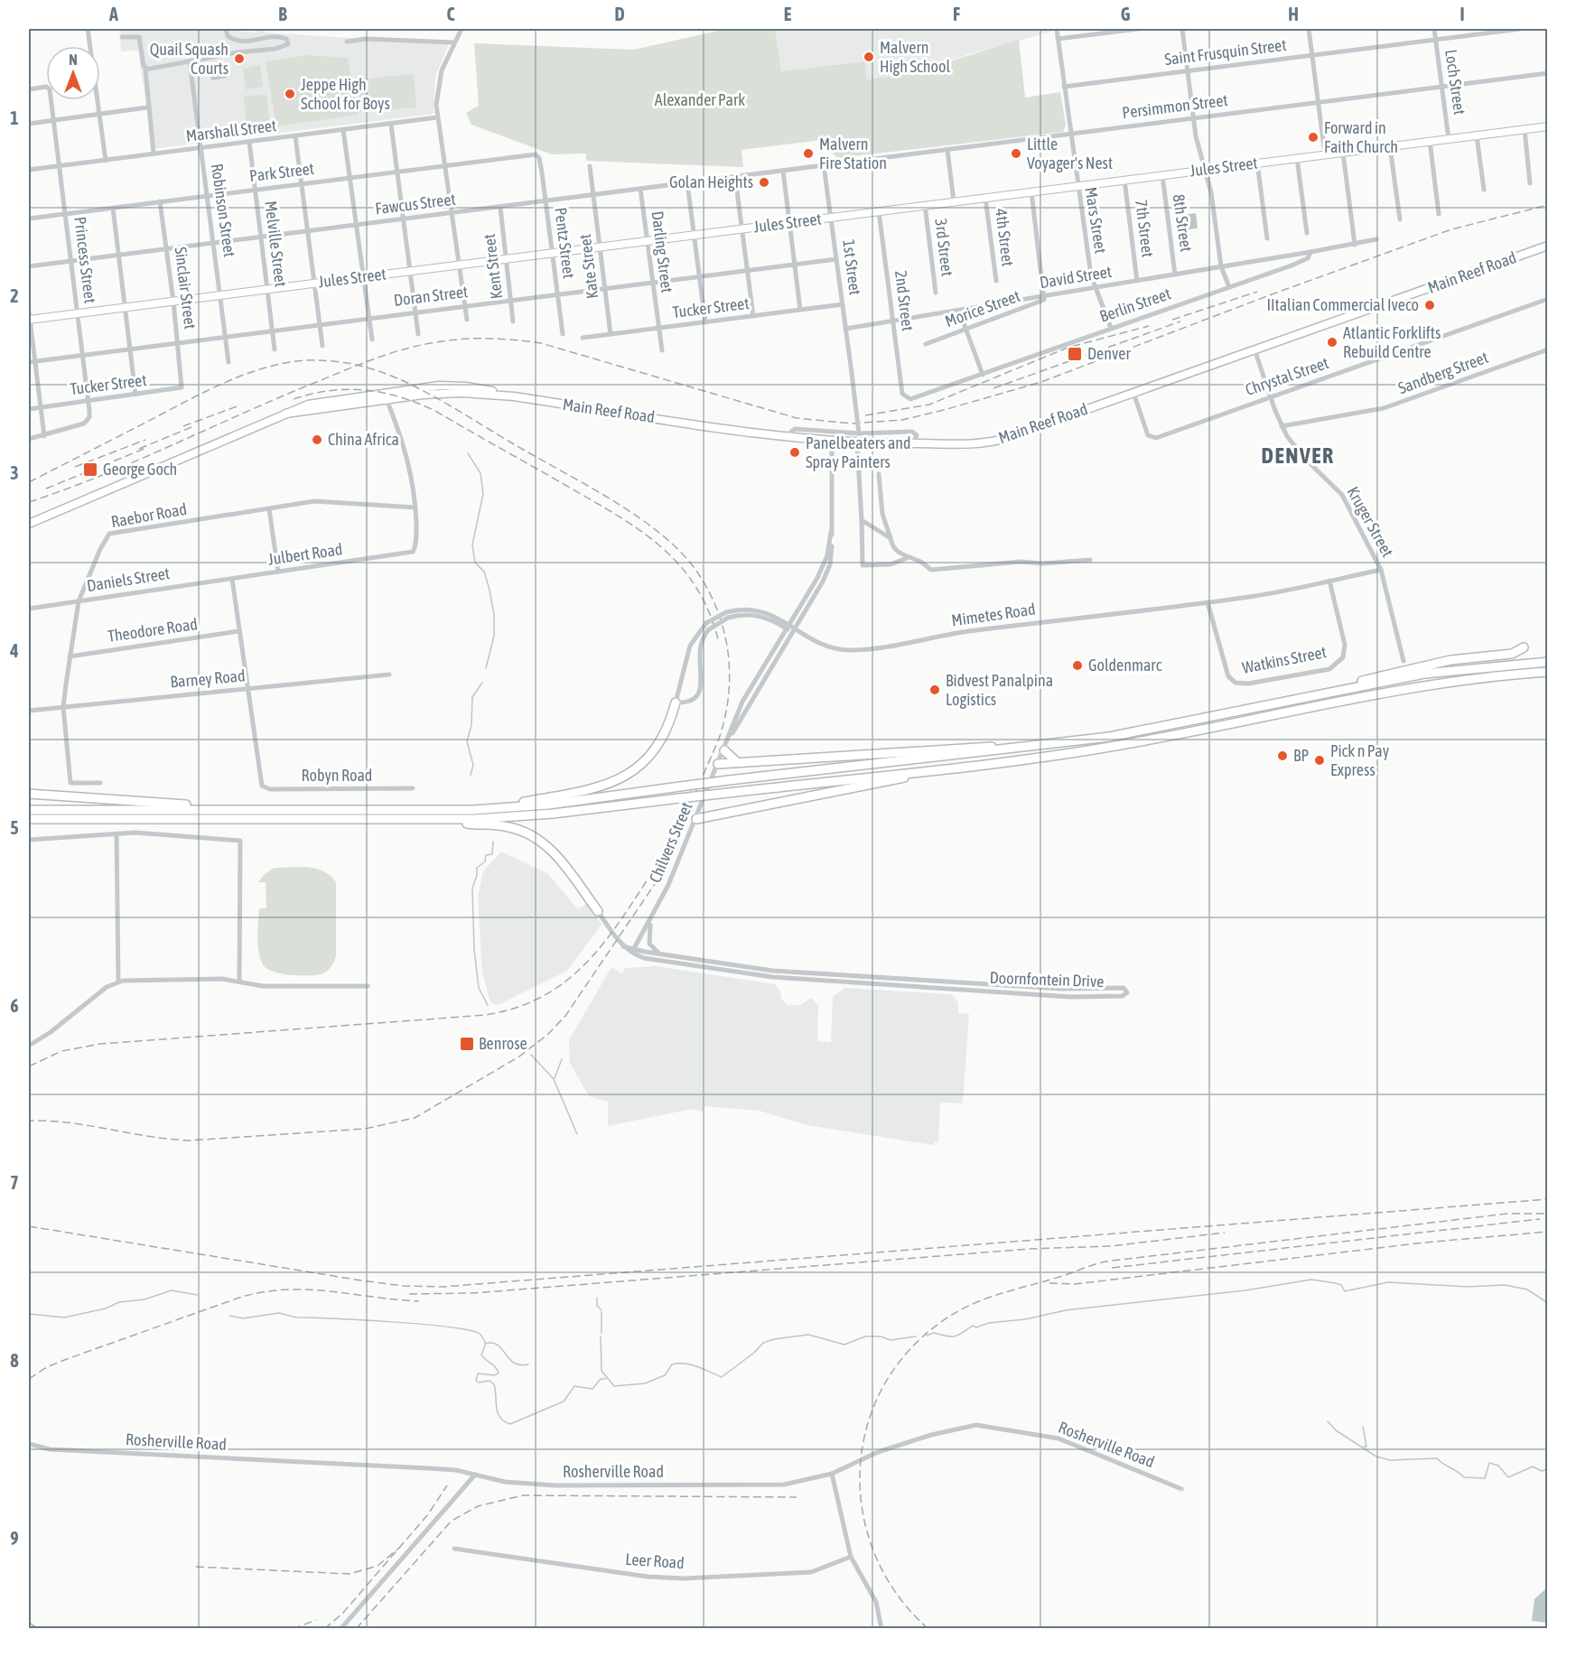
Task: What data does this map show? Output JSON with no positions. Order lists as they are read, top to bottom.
{
  "streets": {
    "main road": ["Jules Street", "Main Reef Road"],
    "street": [
      "Saint Frusquin Street",
      "Loch Street",
      "Persimmon Street",
      "Marshall Street",
      "Park Street",
      "Fawcus Street",
      "Robinson Street",
      "Mars Street",
      "8th Street",
      "7th Street",
      "4th Street",
      "Pentz Street",
      "Melville Street",
      "3rd Street",
      "Darling Street",
      "Princess Street",
      "Kent Street",
      "Kate Street",
      "1st Street",
      "David Street",
      "Sinclair Street",
      "Doran Street",
      "2nd Street",
      "Berlin Street",
      "Tucker Street",
      "Morice Street",
      "Sandberg Street",
      "Chrystal Street",
      "Raebor Road",
      "Kruger Street",
      "Julbert Road",
      "Daniels Street",
      "Mimetes Road",
      "Theodore Road",
      "Watkins Street",
      "Barney Road",
      "Robyn Road",
      "Chilvers Street",
      "Doornfontein Drive",
      "Rosherville Road",
      "Leer Road"
    ]
  },
  "crossings": [
    ["Saint Frusquin Street", "Loch Street"],
    ["Saint Frusquin Street", "Mars Street"],
    ["Loch Street", "Persimmon Street"],
    ["Loch Street", "Jules Street"],
    ["Persimmon Street", "Fawcus Street"],
    ["Persimmon Street", "Mars Street"],
    ["Persimmon Street", "1st Street"],
    ["Marshall Street", "Robinson Street"],
    ["Marshall Street", "Melville Street"],
    ["Marshall Street", "Princess Street"],
    ["Jules Street", "Robinson Street"],
    ["Jules Street", "Mars Street"],
    ["Jules Street", "8th Street"],
    ["Jules Street", "7th Street"],
    ["Jules Street", "4th Street"],
    ["Jules Street", "Pentz Street"],
    ["Jules Street", "Melville Street"],
    ["Jules Street", "3rd Street"],
    ["Jules Street", "Darling Street"],
    ["Jules Street", "Princess Street"],
    ["Jules Street", "Kent Street"],
    ["Jules Street", "Kate Street"],
    ["Jules Street", "1st Street"],
    ["Jules Street", "Sinclair Street"],
    ["Jules Street", "2nd Street"],
    ["Park Street", "Robinson Street"],
    ["Park Street", "Pentz Street"],
    ["Park Street", "Melville Street"],
    ["Park Street", "Princess Street"],
    ["Park Street", "Sinclair Street"],
    ["Fawcus Street", "Robinson Street"],
    ["Fawcus Street", "Pentz Street"],
    ["Fawcus Street", "Melville Street"],
    ["Fawcus Street", "Darling Street"],
    ["Fawcus Street", "Princess Street"],
    ["Fawcus Street", "Kent Street"],
    ["Fawcus Street", "Kate Street"],
    ["Fawcus Street", "Sinclair Street"],
    ["Robinson Street", "Doran Street"],
    ["Mars Street", "David Street"],
    ["Mars Street", "Berlin Street"],
    ["8th Street", "David Street"],
    ["7th Street", "David Street"],
    ["Pentz Street", "Doran Street"],
    ["Melville Street", "Doran Street"],
    ["Darling Street", "Doran Street"],
    ["Darling Street", "Tucker Street"],
    ["Princess Street", "Doran Street"],
    ["Princess Street", "Tucker Street"],
    ["Kent Street", "Doran Street"],
    ["Kate Street", "Doran Street"],
    ["Kate Street", "Tucker Street"],
    ["1st Street", "David Street"],
    ["1st Street", "Doran Street"],
    ["1st Street", "Tucker Street"],
    ["Main Reef Road", "Chrystal Street"],
    ["Main Reef Road", "Kruger Street"],
    ["Main Reef Road", "Chilvers Street"],
    ["David Street", "2nd Street"],
    ["David Street", "Berlin Street"],
    ["David Street", "Morice Street"],
    ["Sinclair Street", "Doran Street"],
    ["Sinclair Street", "Tucker Street"],
    ["2nd Street", "Berlin Street"],
    ["Sandberg Street", "Kruger Street"],
    ["Chrystal Street", "Kruger Street"],
    ["Raebor Road", "Julbert Road"],
    ["Raebor Road", "Daniels Street"],
    ["Raebor Road", "Theodore Road"],
    ["Raebor Road", "Barney Road"],
    ["Kruger Street", "Mimetes Road"],
    ["Julbert Road", "Daniels Street"],
    ["Mimetes Road", "Watkins Street"],
    ["Mimetes Road", "Chilvers Street"],
    ["Barney Road", "Robyn Road"],
    ["Chilvers Street", "Doornfontein Drive"]
  ],
  "districts": ["DENVER"],
  "parks": ["Alexander Park"],
  "places": {
    "other": [
      "Malvern High School",
      "Quail Squash Courts",
      "Jeppe High School for Boys",
      "Forward in Faith Church",
      "Malvern Fire Station",
      "Little Voyager's Nest",
      "Golan Heights",
      "IItalian Commercial Iveco",
      "Atlantic Forklifts Rebuild Centre",
      "China Africa",
      "Panelbeaters and Spray Painters",
      "Goldenmarc",
      "Bidvest Panalpina Logistics",
      "BP",
      "Pick n Pay Express"
    ],
    "transit": ["Denver", "George Goch", "Benrose"]
  },
  "north": "top",
  "grid": {
    "columns": [
      "A",
      "B",
      "C",
      "D",
      "E",
      "F",
      "G",
      "H",
      "I"
    ],
    "rows": [
      "1",
      "2",
      "3",
      "4",
      "5",
      "6",
      "7",
      "8",
      "9"
    ]
  }
}
